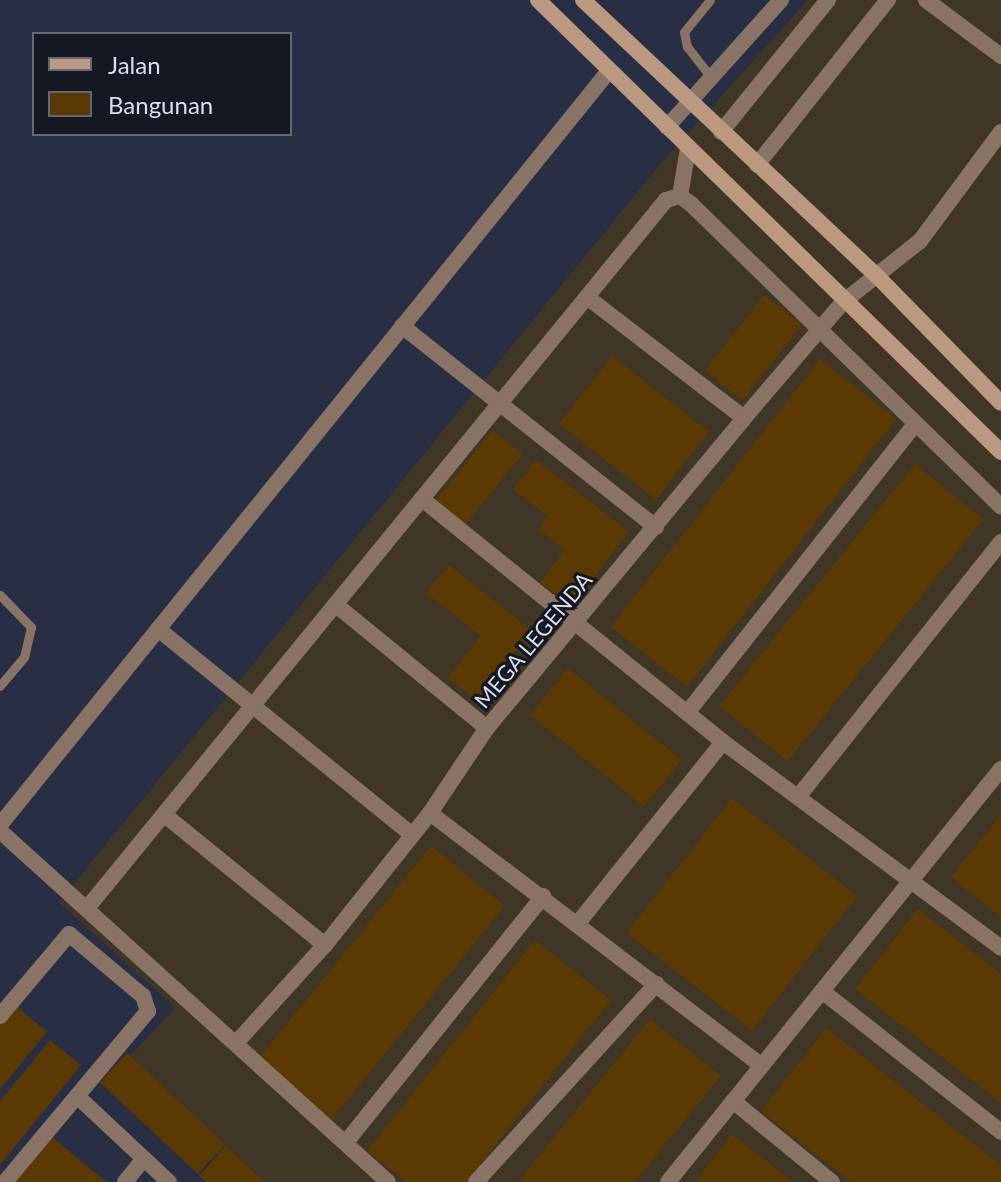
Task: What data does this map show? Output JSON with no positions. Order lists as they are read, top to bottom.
{
  "streets": {
    "street": ["MEGA LEGENDA"]
  },
  "legend": ["Jalan", "Bangunan"]
}
